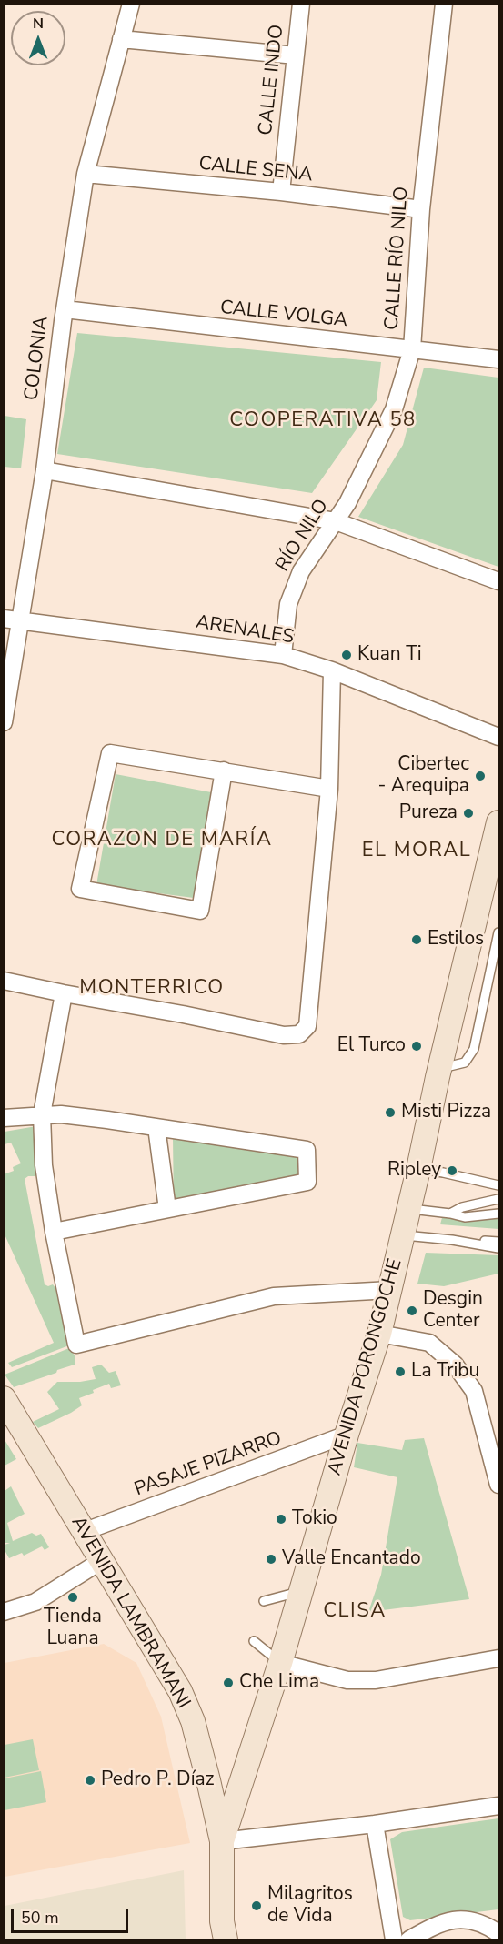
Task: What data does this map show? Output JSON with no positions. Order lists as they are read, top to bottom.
{
  "streets": {
    "main road": ["AVENIDA PORONGOCHE", "AVENIDA LAMBRAMANI"],
    "street": [
      "CALLE INDO",
      "CALLE SENA",
      "CALLE RÍO NILO",
      "CALLE VOLGA",
      "COLONIA",
      "RÍO NILO",
      "ARENALES",
      "PASAJE PIZARRO"
    ]
  },
  "crossings": [
    ["CALLE INDO", "CALLE SENA"],
    ["CALLE SENA", "CALLE RÍO NILO"],
    ["CALLE SENA", "COLONIA"],
    ["CALLE RÍO NILO", "CALLE VOLGA"],
    ["CALLE RÍO NILO", "RÍO NILO"],
    ["CALLE VOLGA", "COLONIA"],
    ["COLONIA", "ARENALES"],
    ["RÍO NILO", "ARENALES"],
    ["AVENIDA PORONGOCHE", "PASAJE PIZARRO"],
    ["AVENIDA PORONGOCHE", "AVENIDA LAMBRAMANI"],
    ["PASAJE PIZARRO", "AVENIDA LAMBRAMANI"]
  ],
  "districts": [
    "COOPERATIVA 58",
    "CORAZON DE MARÍA",
    "EL MORAL",
    "MONTERRICO",
    "CLISA"
  ],
  "places": [
    "Kuan Ti",
    "Cibertec - Arequipa",
    "Pureza",
    "Estilos",
    "El Turco",
    "Misti Pizza",
    "Ripley",
    "Desgin Center",
    "La Tribu",
    "Tokio",
    "Valle Encantado",
    "Tienda Luana",
    "Che Lima",
    "Pedro P. Díaz",
    "Milagritos de Vida"
  ],
  "scale_bar": "50 m",
  "north": "top"
}
